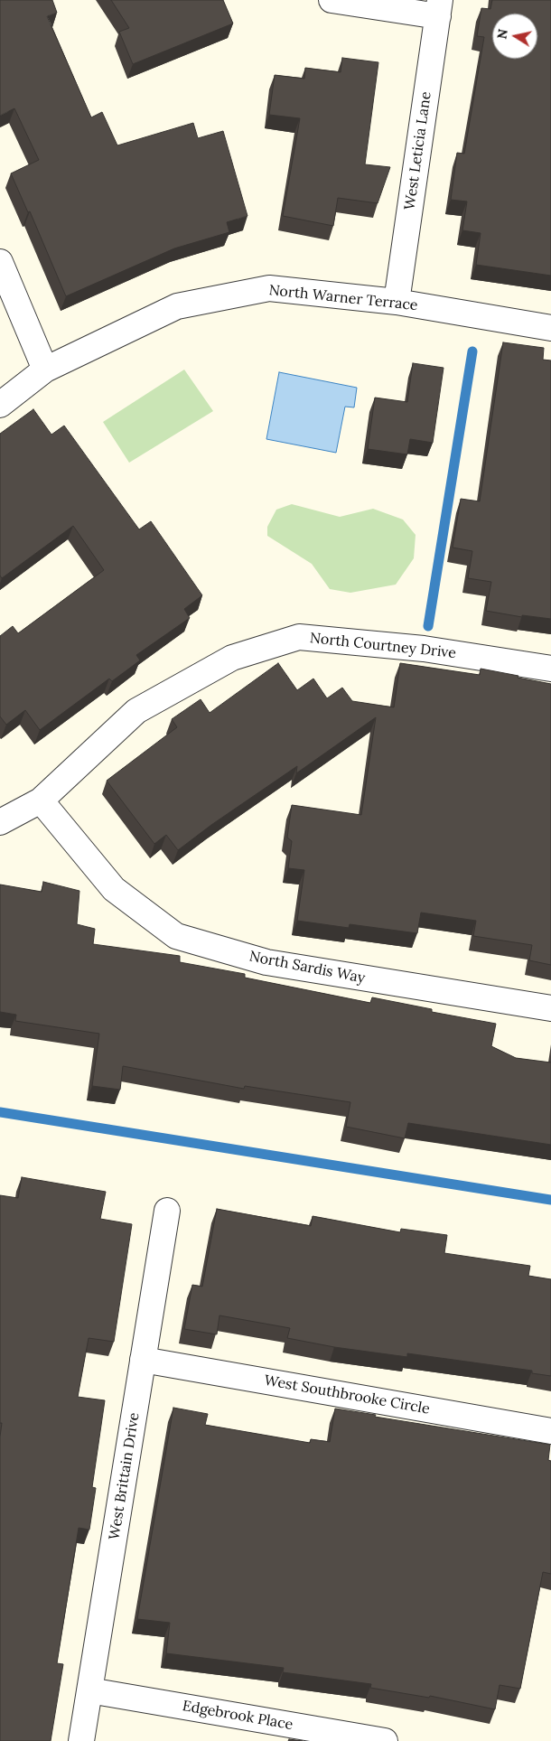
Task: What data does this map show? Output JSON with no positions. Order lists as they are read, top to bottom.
{
  "streets": {
    "street": [
      "West Leticia Lane",
      "North Warner Terrace",
      "North Courtney Drive",
      "North Sardis Way",
      "West Southbrooke Circle",
      "West Brittain Drive",
      "Edgebrook Place"
    ]
  },
  "crossings": [
    ["West Leticia Lane", "North Warner Terrace"],
    ["North Courtney Drive", "North Sardis Way"],
    ["West Southbrooke Circle", "West Brittain Drive"],
    ["West Brittain Drive", "Edgebrook Place"]
  ],
  "north": "left"
}
